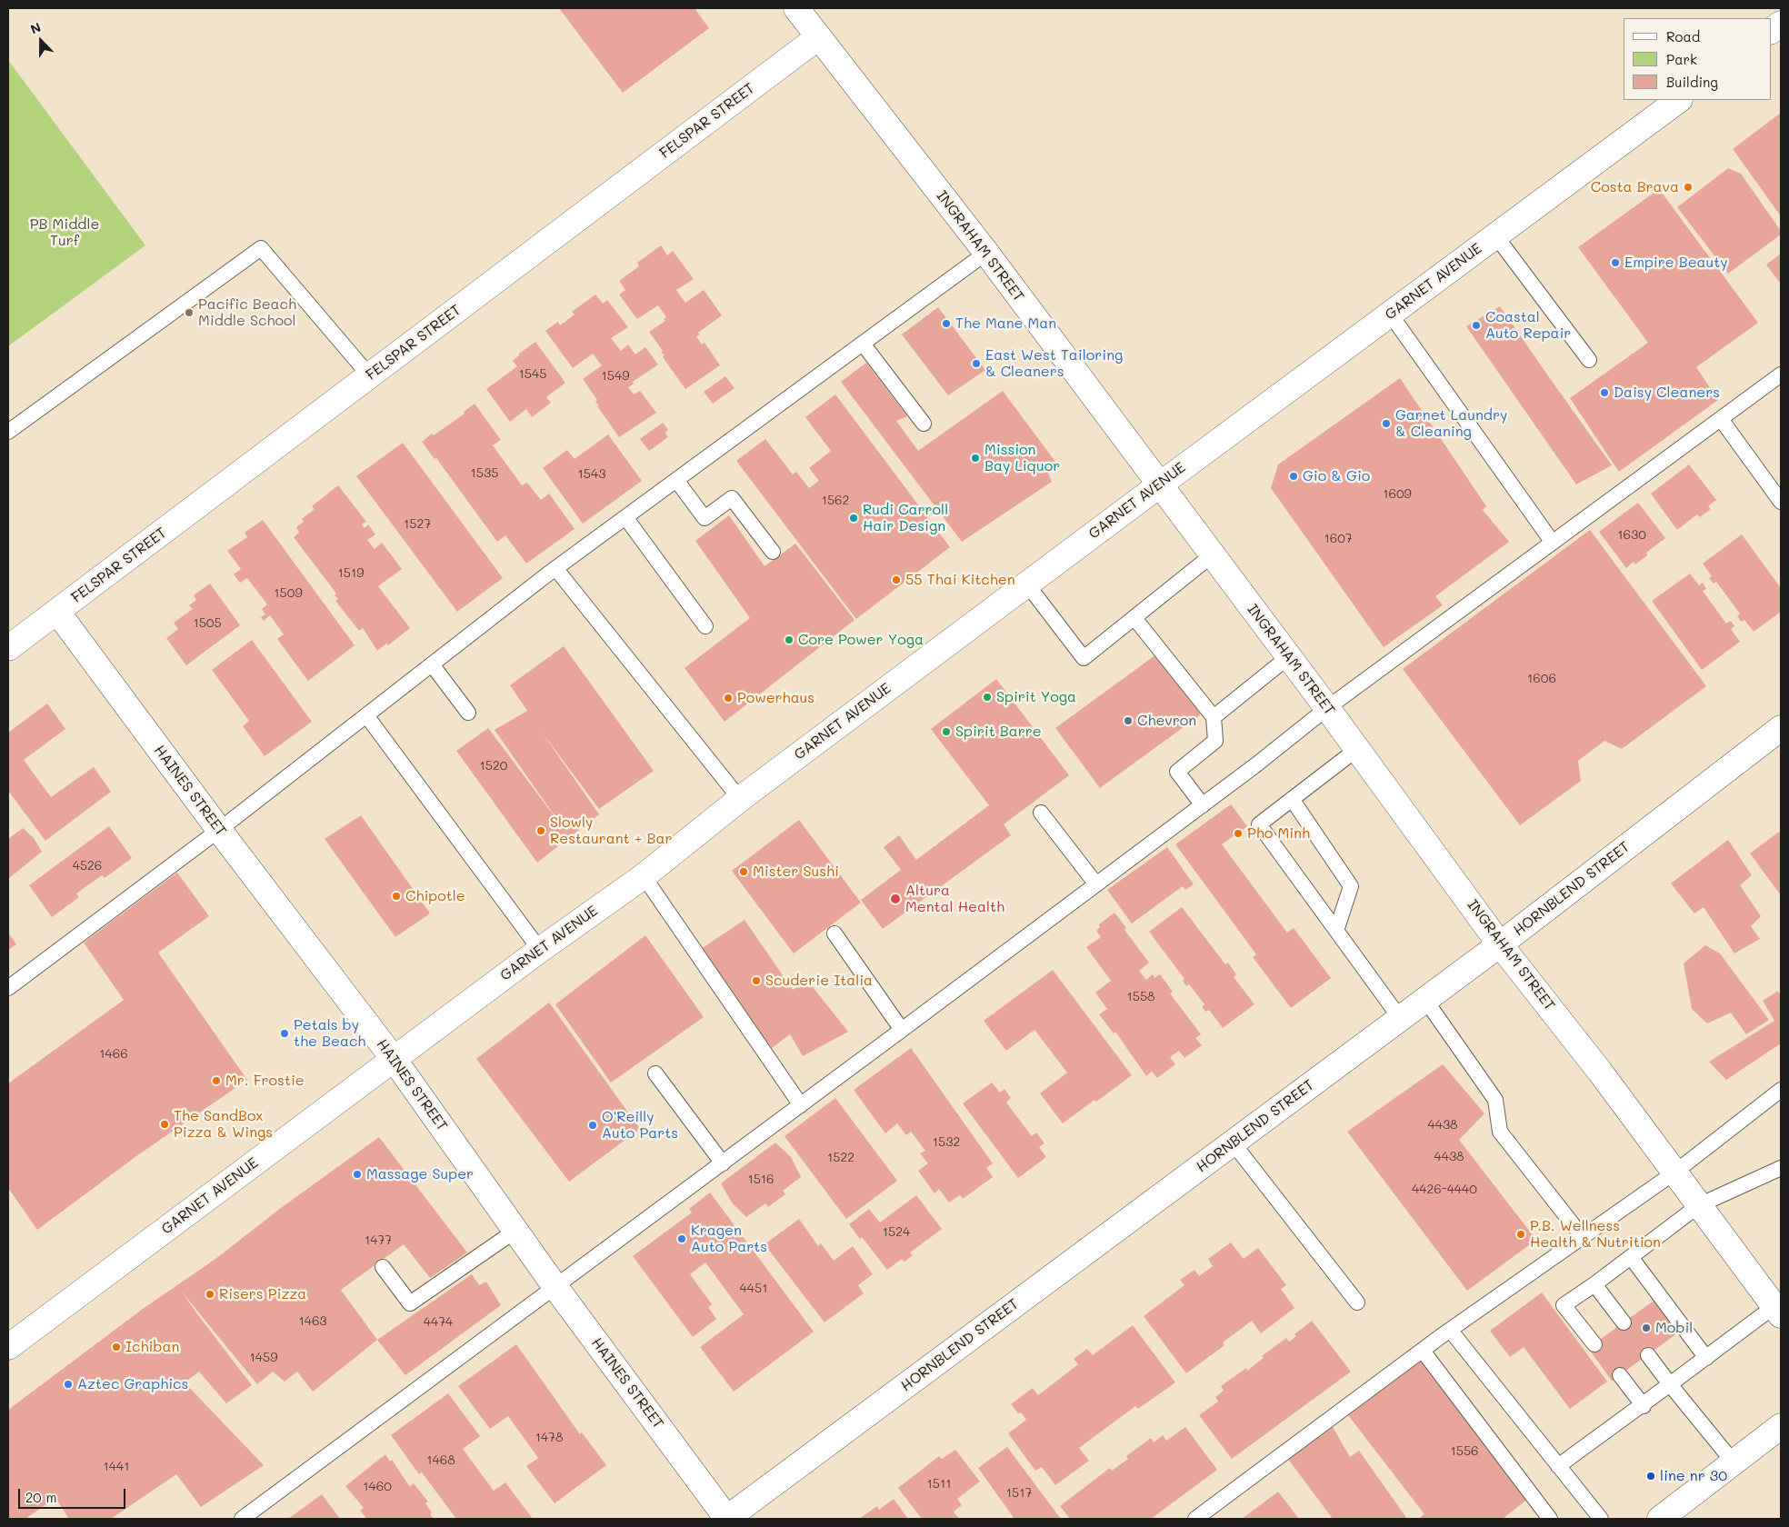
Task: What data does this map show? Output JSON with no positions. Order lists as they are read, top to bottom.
{
  "streets": {
    "main road": [
      "FELSPAR STREET",
      "INGRAHAM STREET",
      "GARNET AVENUE",
      "HAINES STREET",
      "HORNBLEND STREET"
    ]
  },
  "crossings": [
    ["FELSPAR STREET", "INGRAHAM STREET"],
    ["FELSPAR STREET", "HAINES STREET"],
    ["INGRAHAM STREET", "GARNET AVENUE"],
    ["INGRAHAM STREET", "HORNBLEND STREET"],
    ["GARNET AVENUE", "HAINES STREET"],
    ["HAINES STREET", "HORNBLEND STREET"]
  ],
  "parks": ["PB Middle Turf"],
  "places": [
    "Costa Brava",
    "Empire Beauty",
    "Pacific Beach Middle School",
    "The Mane Man",
    "Coastal Auto Repair",
    "East West Tailoring & Cleaners",
    "Daisy Cleaners",
    "Garnet Laundry & Cleaning",
    "Mission Bay Liquor",
    "Gio & Gio",
    "Rudi Carroll Hair Design",
    "55 Thai Kitchen",
    "Core Power Yoga",
    "Spirit Yoga",
    "Powerhaus",
    "Chevron",
    "Spirit Barre",
    "Slowly Restaurant + Bar",
    "Pho Minh",
    "Mister Sushi",
    "Chipotle",
    "Altura Mental Health",
    "Scuderie Italia",
    "Petals by the Beach",
    "Mr. Frostie",
    "The SandBox Pizza & Wings",
    "O'Reilly Auto Parts",
    "Massage Super",
    "P.B. Wellness Health & Nutrition",
    "Kragen Auto Parts",
    "Risers Pizza",
    "Mobil",
    "Ichiban",
    "Aztec Graphics",
    "line nr 30"
  ],
  "house_numbers": [
    "1545",
    "1549",
    "1535",
    "1543",
    "1609",
    "1562",
    "1527",
    "1630",
    "1607",
    "1519",
    "1509",
    "1505",
    "1606",
    "1520",
    "4526",
    "1558",
    "1466",
    "4438",
    "1532",
    "4438",
    "1522",
    "1516",
    "4426-4440",
    "1524",
    "1477",
    "4451",
    "1463",
    "4474",
    "1459",
    "1478",
    "1556",
    "1468",
    "1441",
    "1511",
    "1460",
    "1517"
  ],
  "legend": ["Road", "Park", "Building"],
  "scale_bar": "20 m",
  "north": "top"
}
